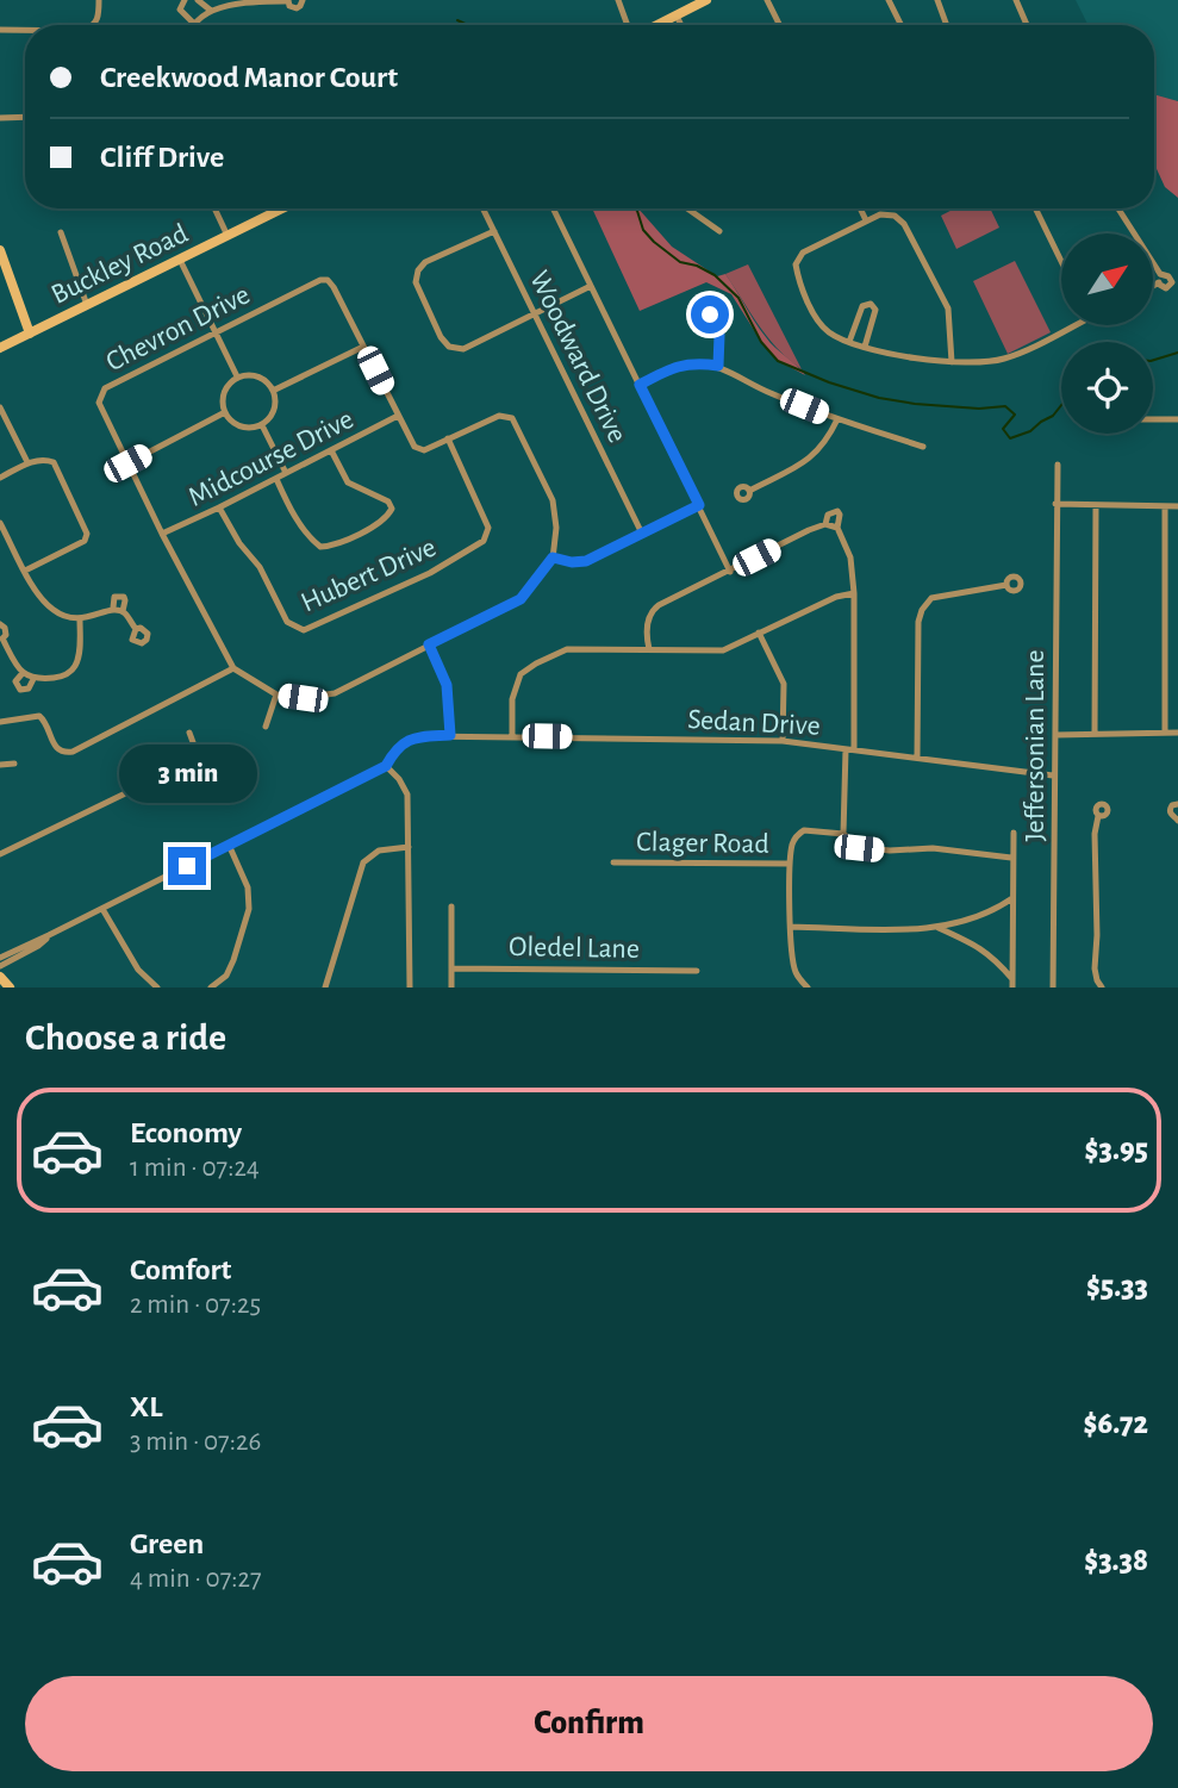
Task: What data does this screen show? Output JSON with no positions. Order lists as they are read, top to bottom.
{
  "streets": {
    "street": [
      "Buckley Road",
      "Chevron Drive",
      "Woodward Drive",
      "Midcourse Drive",
      "Hubert Drive",
      "Sedan Drive",
      "Jeffersonian Lane",
      "Clager Road",
      "Oledel Lane"
    ]
  },
  "crossings": [
    ["Chevron Drive", "Midcourse Drive"],
    ["Midcourse Drive", "Hubert Drive"],
    ["Sedan Drive", "Jeffersonian Lane"]
  ],
  "north": "top right",
  "page": {
    "banner": ["Creekwood Manor Court", "Cliff Drive"],
    "bubble": "3 min",
    "heading": "Choose a ride",
    "list": [
      {
        "name": "Economy",
        "note": "1 min · 07:24",
        "value": "$3.95"
      },
      {
        "name": "Comfort",
        "note": "2 min · 07:25",
        "value": "$5.33"
      },
      {
        "name": "XL",
        "note": "3 min · 07:26",
        "value": "$6.72"
      },
      {
        "name": "Green",
        "note": "4 min · 07:27",
        "value": "$3.38"
      }
    ],
    "buttons": "Confirm"
  }
}
